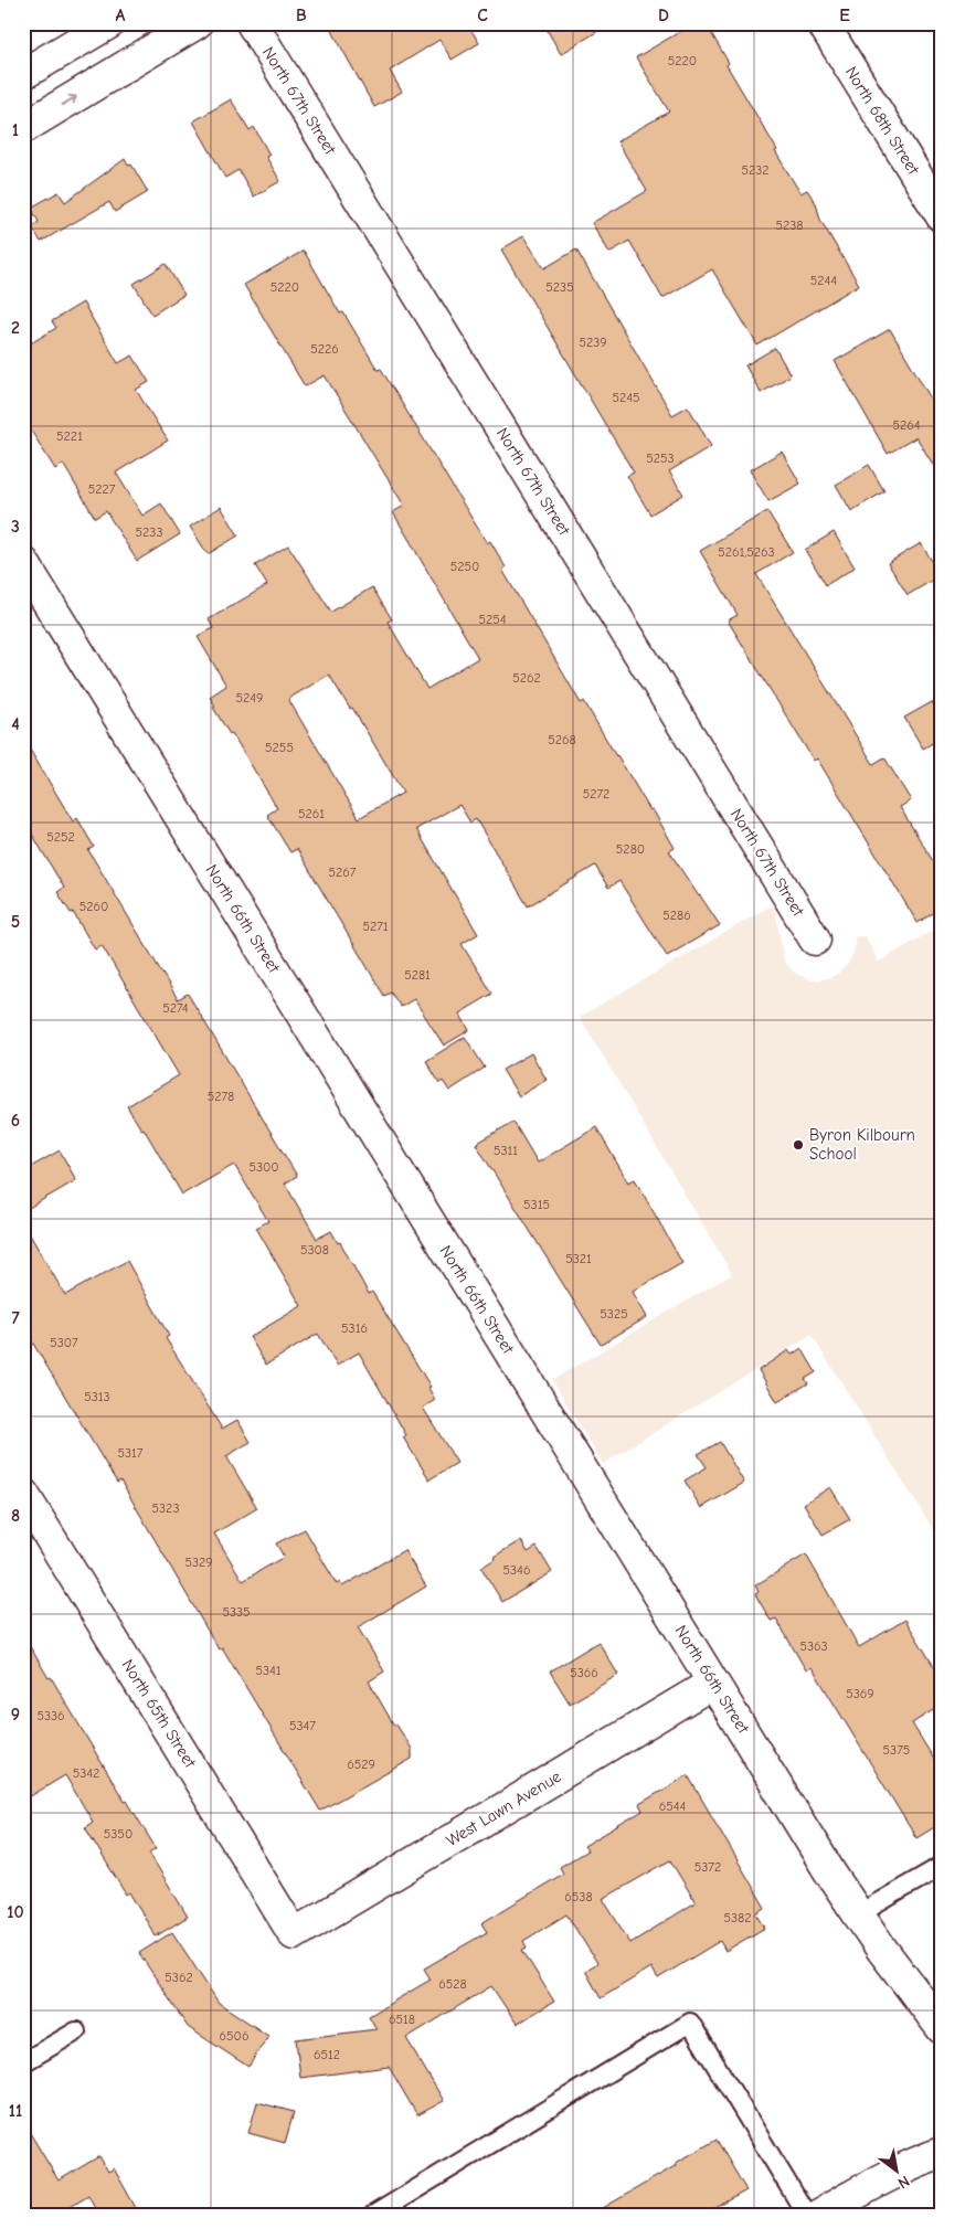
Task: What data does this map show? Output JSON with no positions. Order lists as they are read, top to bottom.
{
  "streets": {
    "street": [
      "North 67th Street",
      "North 68th Street",
      "North 66th Street",
      "North 65th Street",
      "West Lawn Avenue"
    ]
  },
  "crossings": [
    ["North 66th Street", "West Lawn Avenue"],
    ["North 65th Street", "West Lawn Avenue"]
  ],
  "places": ["Byron Kilbourn School"],
  "house_numbers": [
    "5220",
    "5232",
    "5238",
    "5244",
    "5220",
    "5235",
    "5239",
    "5226",
    "5245",
    "5264",
    "5221",
    "5253",
    "5227",
    "5233",
    "5261,5263",
    "5250",
    "5254",
    "5262",
    "5249",
    "5268",
    "5255",
    "5272",
    "5261",
    "5252",
    "5280",
    "5267",
    "5260",
    "5286",
    "5271",
    "5281",
    "5274",
    "5278",
    "5311",
    "5300",
    "5315",
    "5308",
    "5321",
    "5325",
    "5316",
    "5307",
    "5313",
    "5317",
    "5323",
    "5329",
    "5346",
    "5335",
    "5363",
    "5341",
    "5366",
    "5369",
    "5336",
    "5347",
    "5375",
    "6529",
    "5342",
    "6544",
    "5350",
    "5372",
    "6538",
    "5382",
    "5362",
    "6528",
    "6518",
    "6506",
    "6512"
  ],
  "north": "bottom right",
  "grid": {
    "columns": [
      "A",
      "B",
      "C",
      "D",
      "E"
    ],
    "rows": [
      "1",
      "2",
      "3",
      "4",
      "5",
      "6",
      "7",
      "8",
      "9",
      "10",
      "11"
    ]
  }
}
